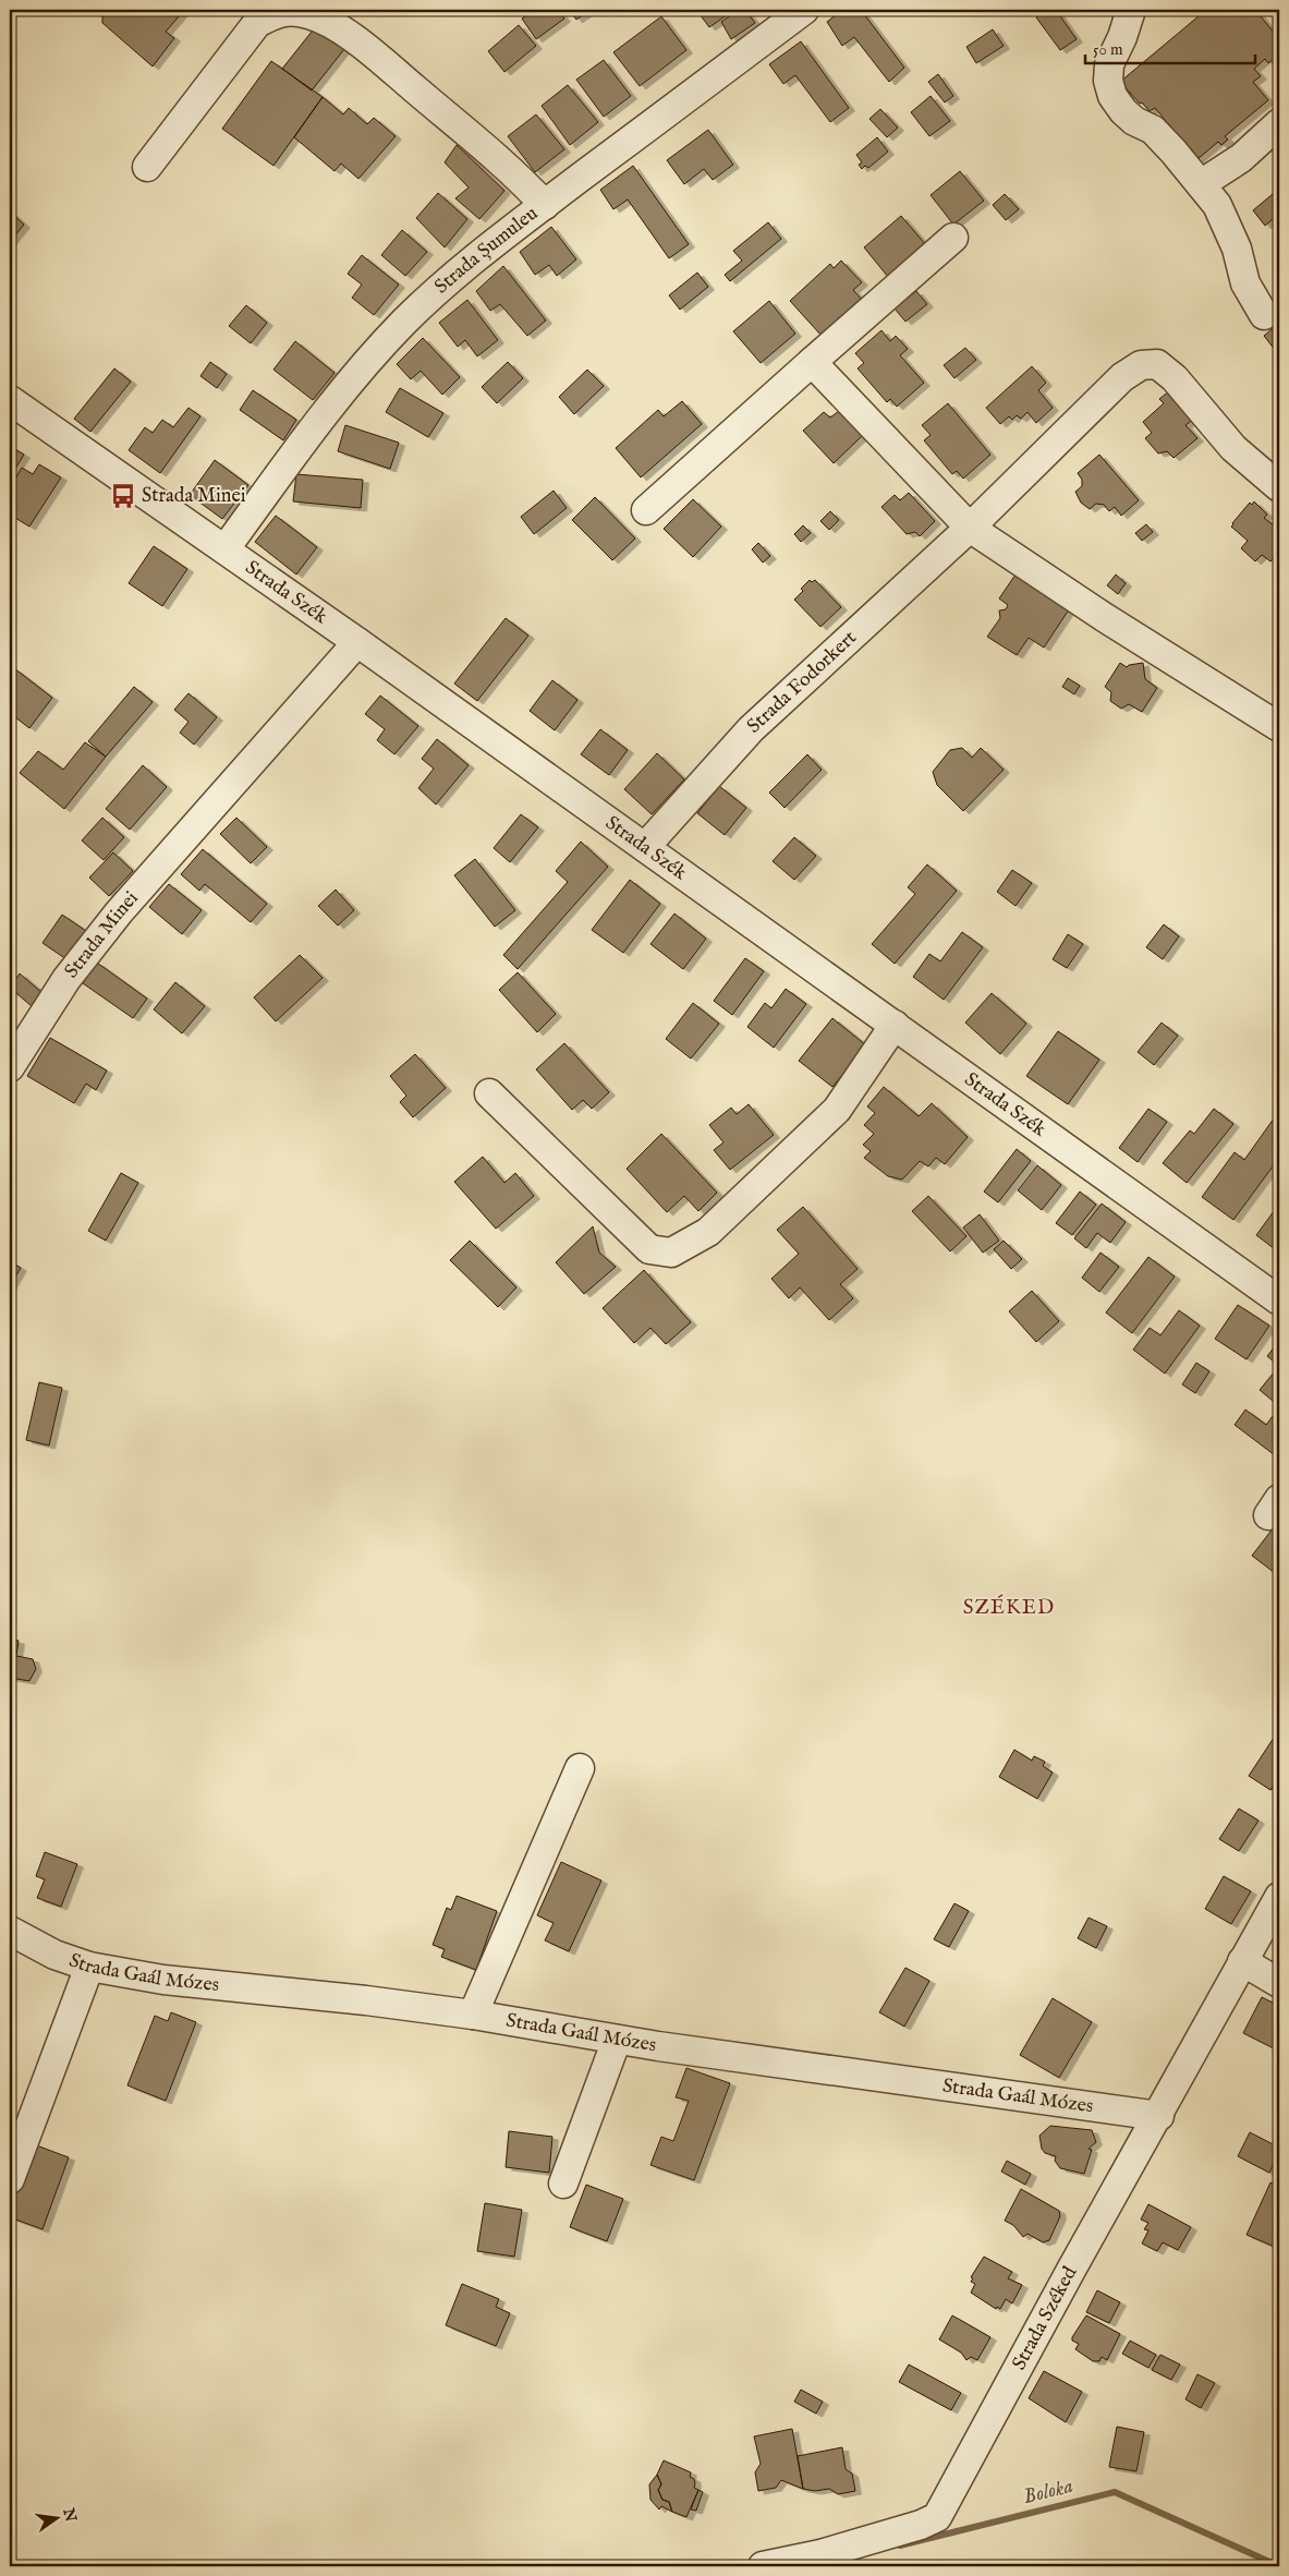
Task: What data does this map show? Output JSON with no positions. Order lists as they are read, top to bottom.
{
  "streets": {
    "street": [
      "Strada Șumuleu",
      "Strada Szék",
      "Strada Fodorkert",
      "Strada Minei",
      "Strada Gaál Mózes",
      "Strada Széked"
    ]
  },
  "crossings": [
    ["Strada Șumuleu", "Strada Szék"],
    ["Strada Szék", "Strada Fodorkert"],
    ["Strada Szék", "Strada Minei"],
    ["Strada Gaál Mózes", "Strada Széked"]
  ],
  "districts": ["SZÉKED"],
  "water": ["Boloka"],
  "places": {
    "bus stop": ["Strada Minei"]
  },
  "scale_bar": "50 m",
  "north": "right"
}
